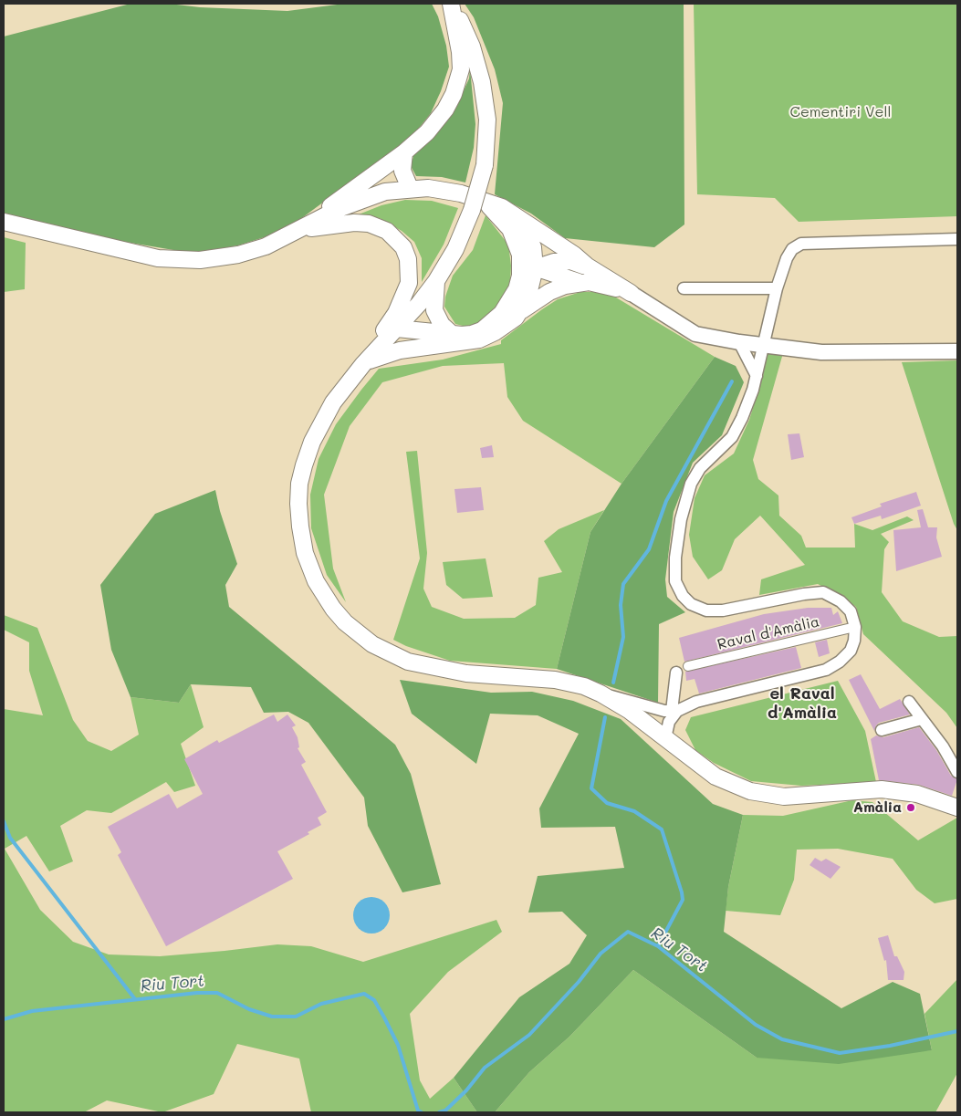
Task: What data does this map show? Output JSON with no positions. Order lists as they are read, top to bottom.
{
  "streets": {
    "street": ["Raval d'Amàlia"]
  },
  "districts": ["el Raval d'Amàlia"],
  "water": ["Riu Tort"],
  "parks": ["Cementiri Vell"],
  "places": ["Amàlia"]
}
